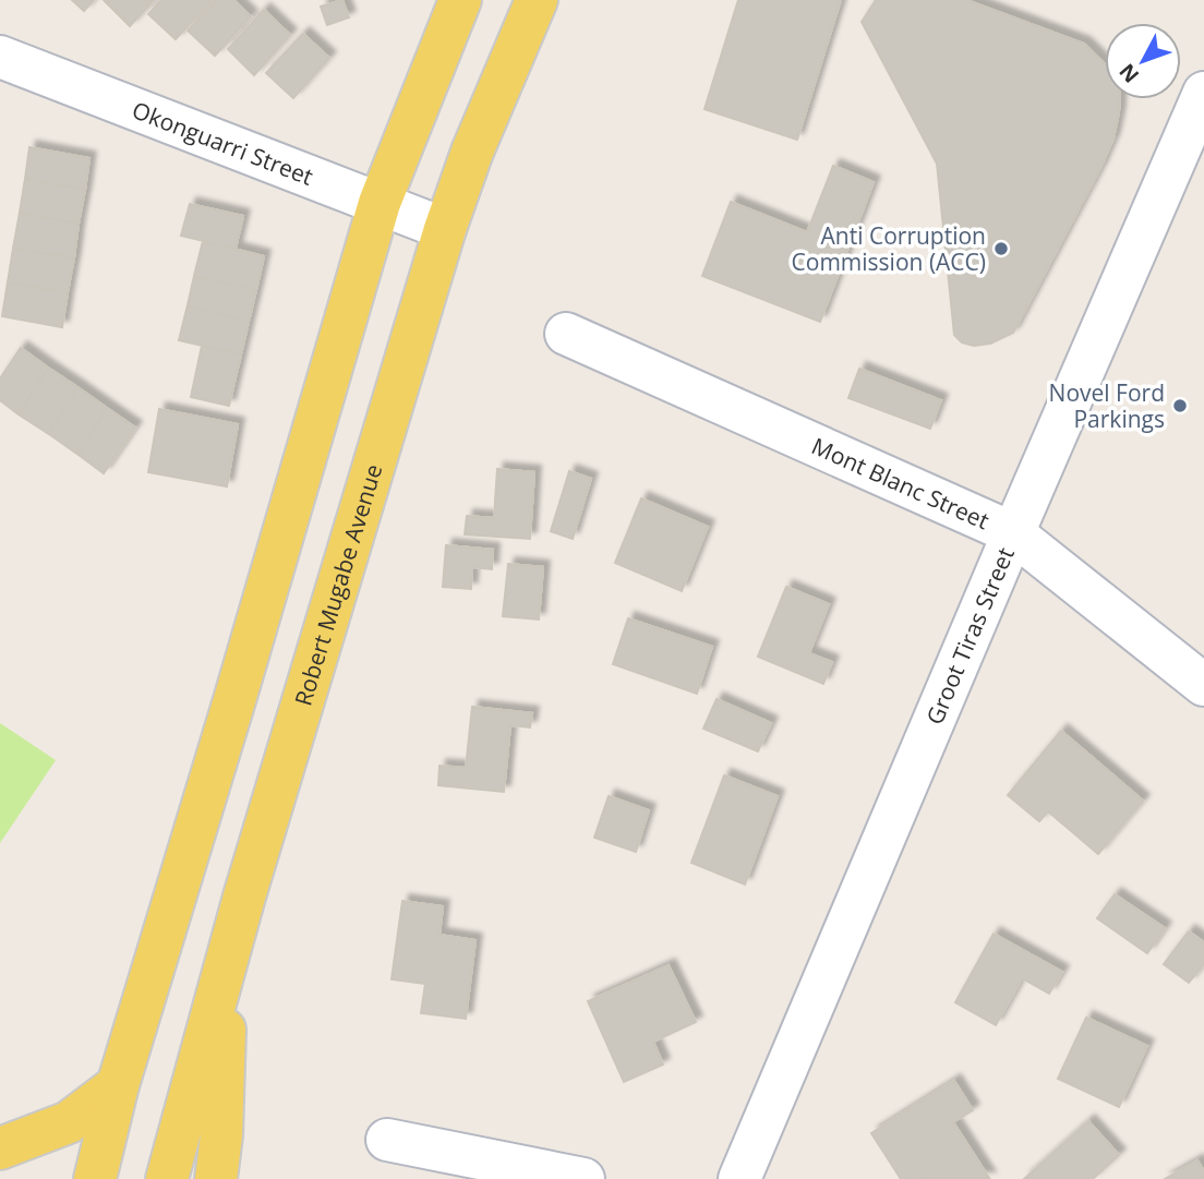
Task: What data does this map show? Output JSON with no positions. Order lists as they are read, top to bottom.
{
  "streets": {
    "main road": ["Robert Mugabe Avenue"],
    "street": ["Okonguarri Street", "Mont Blanc Street", "Groot Tiras Street"]
  },
  "crossings": [
    ["Okonguarri Street", "Robert Mugabe Avenue"],
    ["Mont Blanc Street", "Groot Tiras Street"]
  ],
  "places": ["Anti Corruption Commission (ACC)", "Novel Ford Parkings"],
  "north": "bottom left"
}
